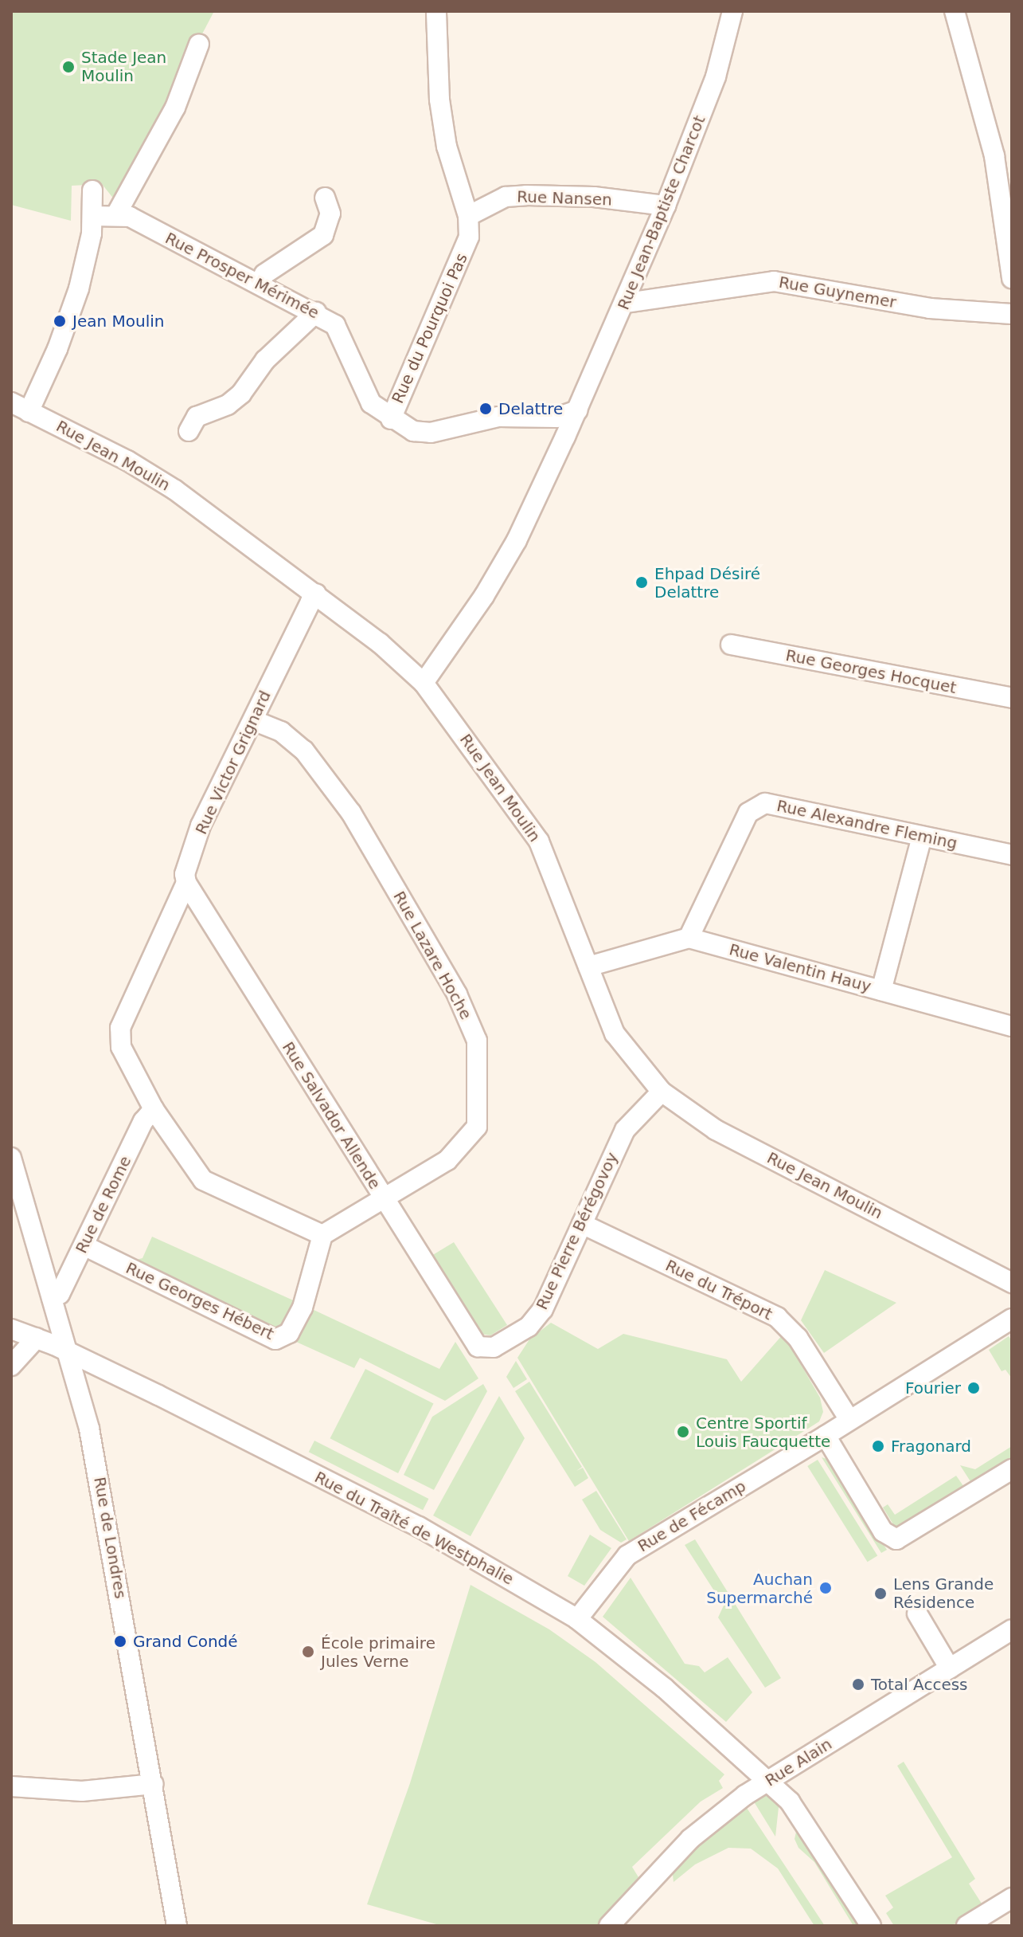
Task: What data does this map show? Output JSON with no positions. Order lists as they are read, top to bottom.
{
  "streets": {
    "street": [
      "Rue Nansen",
      "Rue Jean-Baptiste Charcot",
      "Rue Prosper Mérimée",
      "Rue Guynemer",
      "Rue du Pourquoi Pas",
      "Rue Jean Moulin",
      "Rue Georges Hocquet",
      "Rue Victor Grignard",
      "Rue Alexandre Fleming",
      "Rue Lazare Hoche",
      "Rue Valentin Hauy",
      "Rue Salvador Allende",
      "Rue de Rome",
      "Rue Pierre Bérégovoy",
      "Rue du Tréport",
      "Rue Georges Hébert",
      "Rue de Fécamp",
      "Rue du Traîté de Westphalie",
      "Rue de Londres",
      "Rue Alain"
    ]
  },
  "crossings": [
    ["Rue Nansen", "Rue Jean-Baptiste Charcot"],
    ["Rue Nansen", "Rue du Pourquoi Pas"],
    ["Rue Jean-Baptiste Charcot", "Rue Guynemer"],
    ["Rue Jean-Baptiste Charcot", "Rue Jean Moulin"],
    ["Rue Prosper Mérimée", "Rue du Pourquoi Pas"],
    ["Rue Jean Moulin", "Rue Victor Grignard"],
    ["Rue Jean Moulin", "Rue Pierre Bérégovoy"],
    ["Rue Victor Grignard", "Rue Lazare Hoche"],
    ["Rue Victor Grignard", "Rue Salvador Allende"],
    ["Rue Victor Grignard", "Rue de Rome"],
    ["Rue Alexandre Fleming", "Rue Valentin Hauy"],
    ["Rue Lazare Hoche", "Rue Salvador Allende"],
    ["Rue Salvador Allende", "Rue Pierre Bérégovoy"],
    ["Rue de Rome", "Rue Georges Hébert"],
    ["Rue de Rome", "Rue de Londres"],
    ["Rue Pierre Bérégovoy", "Rue du Tréport"],
    ["Rue du Tréport", "Rue de Fécamp"],
    ["Rue de Fécamp", "Rue du Traîté de Westphalie"],
    ["Rue du Traîté de Westphalie", "Rue de Londres"],
    ["Rue du Traîté de Westphalie", "Rue Alain"]
  ],
  "places": [
    "Stade Jean Moulin",
    "Jean Moulin",
    "Delattre",
    "Ehpad Désiré Delattre",
    "Fourier",
    "Centre Sportif Louis Faucquette",
    "Fragonard",
    "Auchan Supermarché",
    "Lens Grande Résidence",
    "Grand Condé",
    "École primaire Jules Verne",
    "Total Access"
  ]
}
